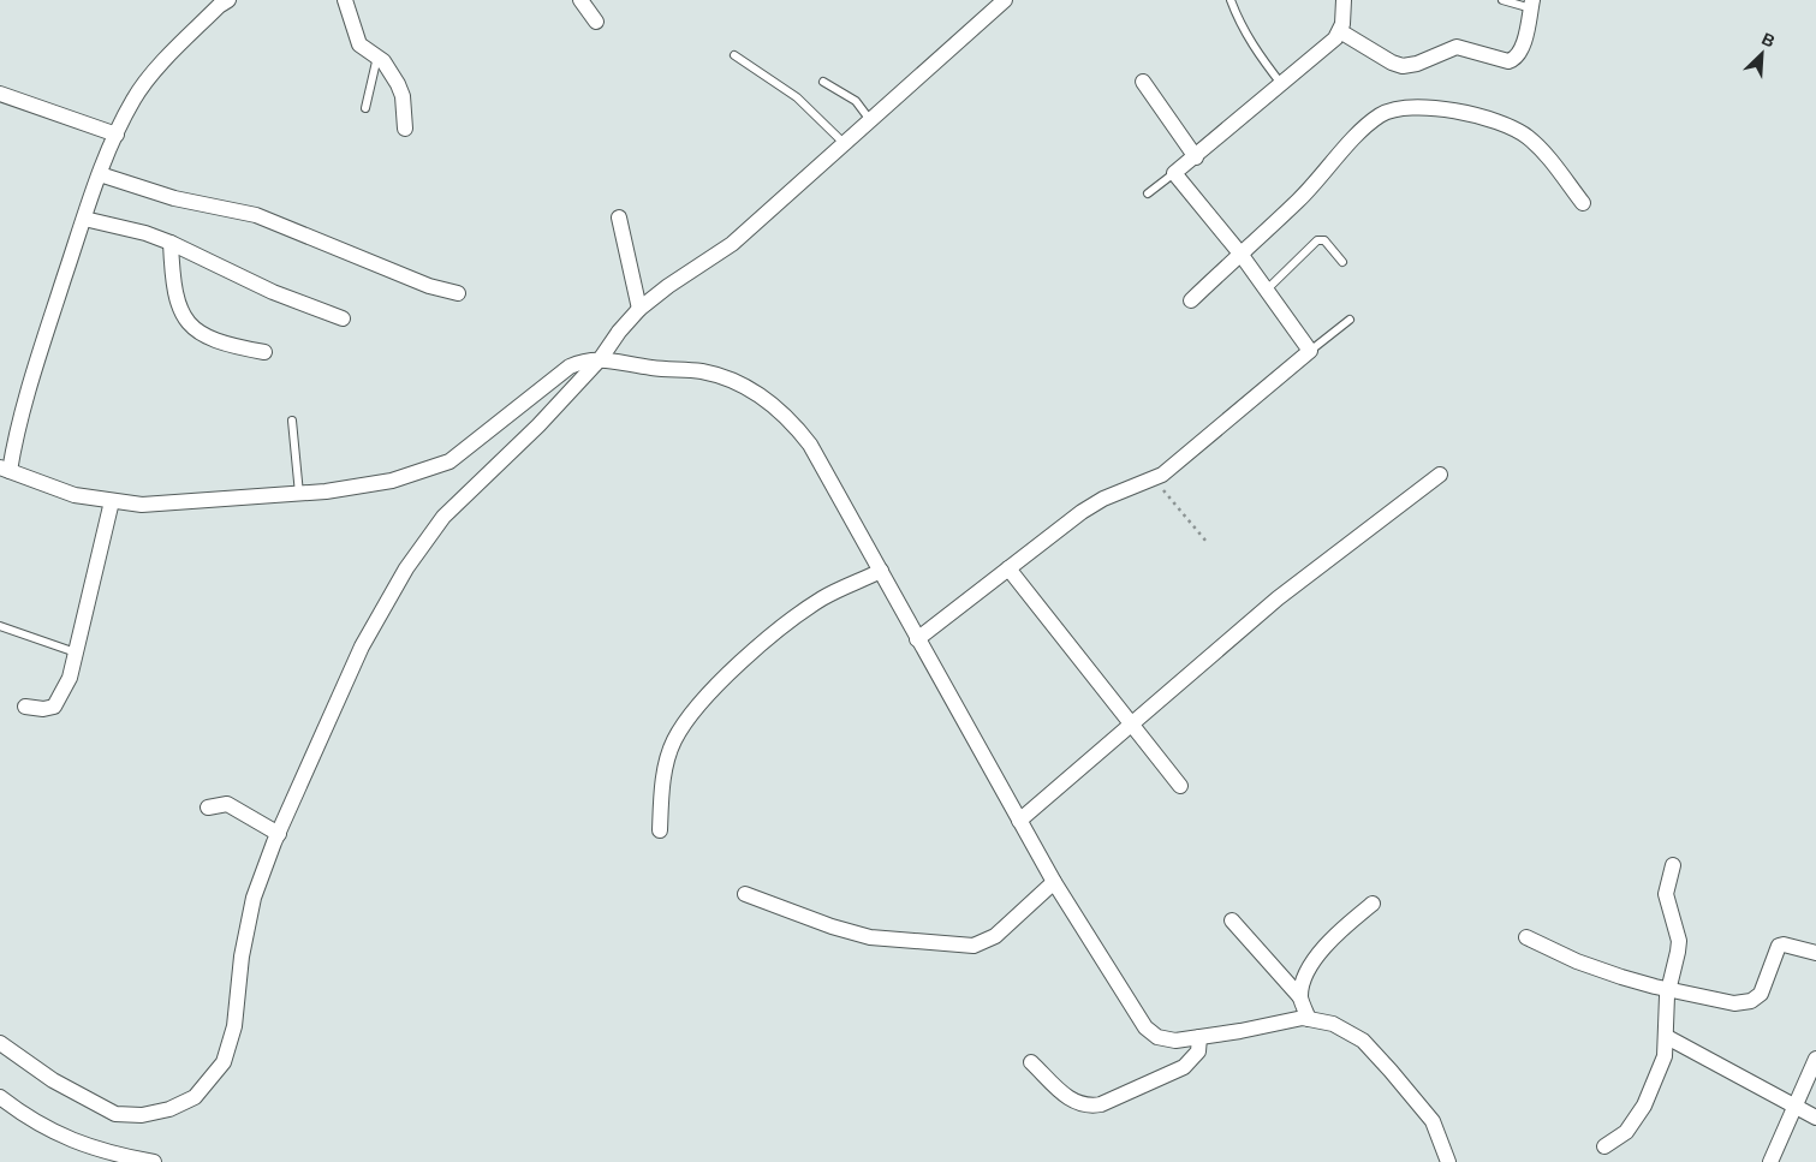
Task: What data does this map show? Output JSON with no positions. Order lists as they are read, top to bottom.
{
  "north": "top right"
}
